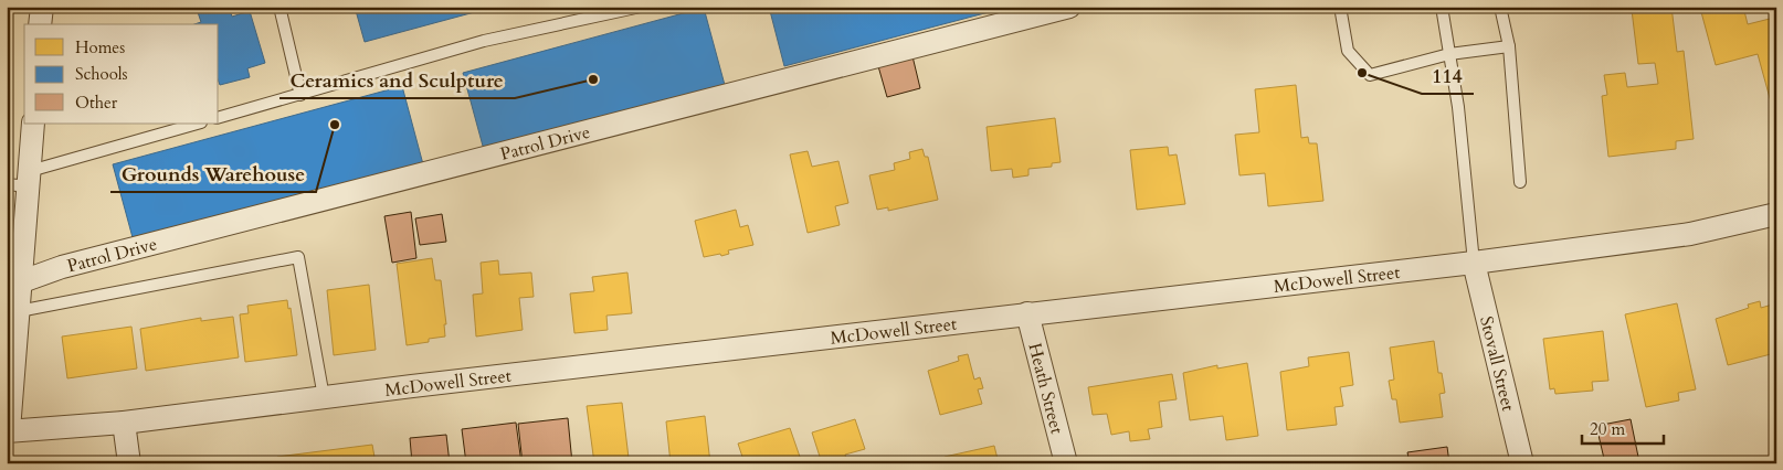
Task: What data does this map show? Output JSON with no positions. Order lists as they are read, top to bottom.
{
  "streets": {
    "street": [
      "Patrol Drive",
      "McDowell Street",
      "Stovall Street",
      "Heath Street"
    ]
  },
  "crossings": [
    ["McDowell Street", "Stovall Street"],
    ["McDowell Street", "Heath Street"]
  ],
  "places": ["114", "Ceramics and Sculpture", "Grounds Warehouse"],
  "legend": ["Homes", "Schools", "Other"],
  "scale_bar": "20 m"
}
